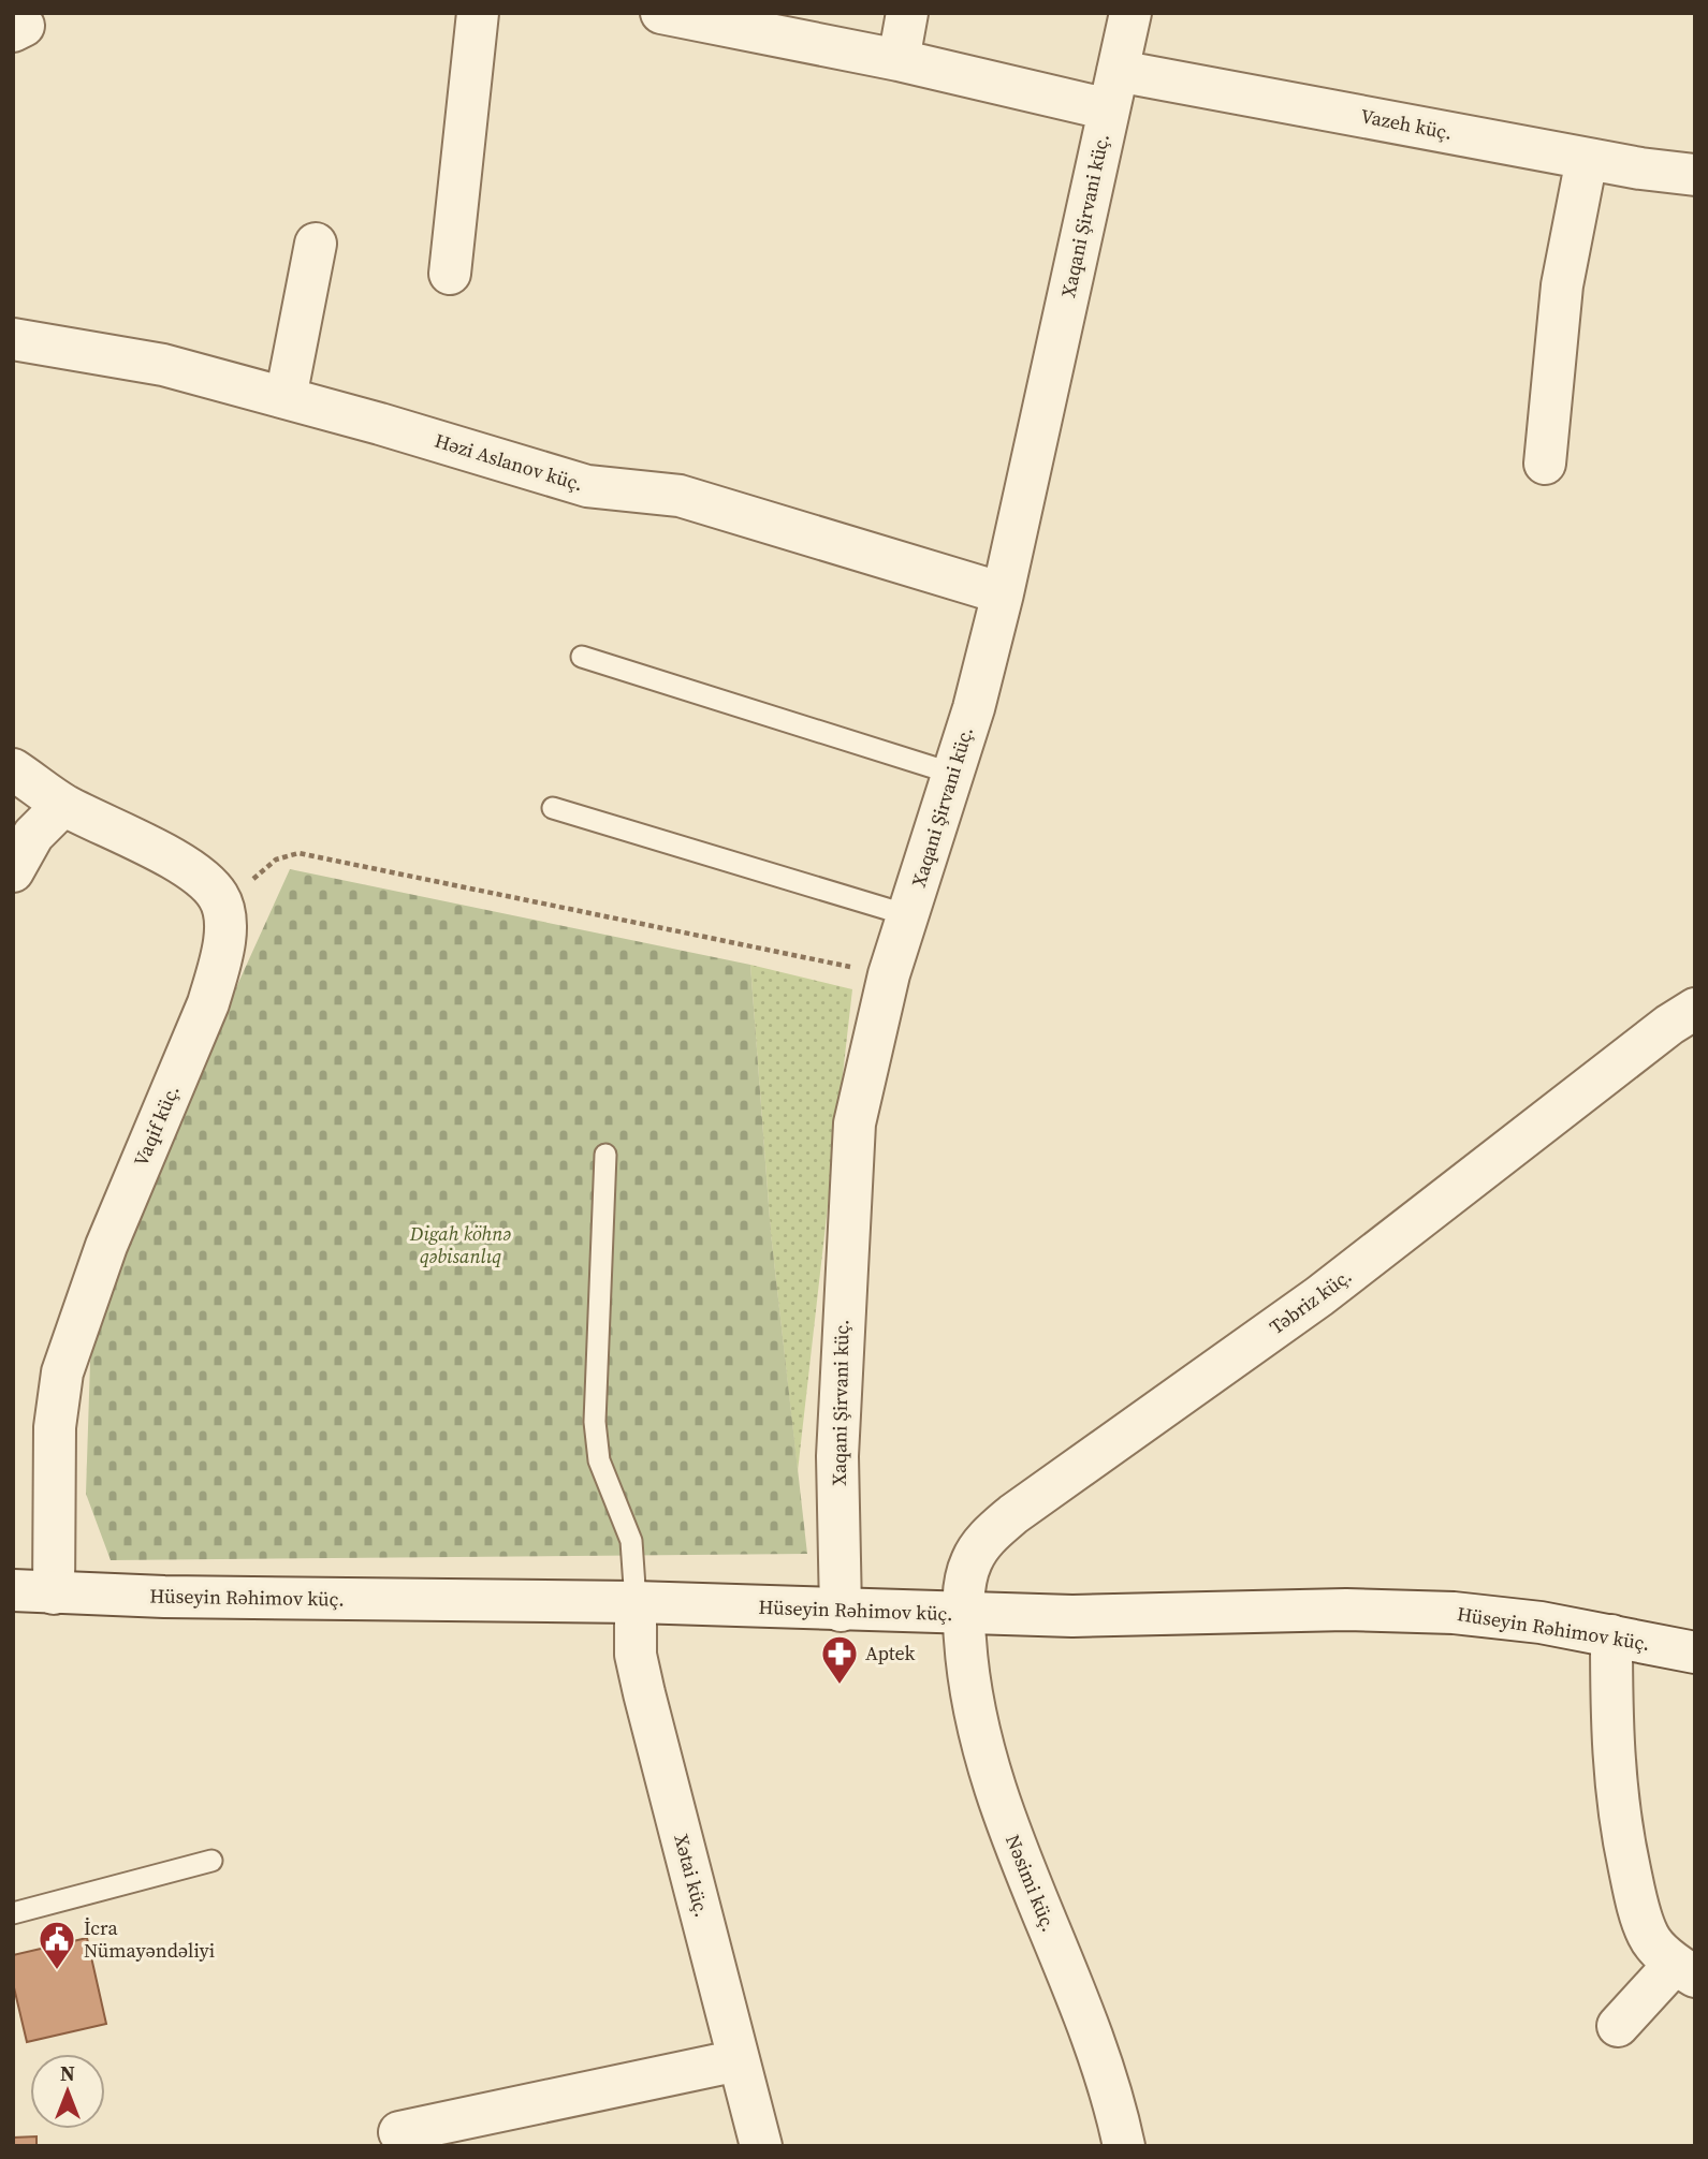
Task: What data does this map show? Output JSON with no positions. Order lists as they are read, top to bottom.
{
  "streets": {
    "street": [
      "Vazeh küç.",
      "Xaqani Şirvani küç.",
      "Həzi Aslanov küç.",
      "Vaqif küç.",
      "Təbriz küç.",
      "Hüseyin Rəhimov küç.",
      "Xətai küç.",
      "Nəsimi küç."
    ]
  },
  "crossings": [
    ["Vazeh küç.", "Xaqani Şirvani küç."],
    ["Xaqani Şirvani küç.", "Həzi Aslanov küç."],
    ["Xaqani Şirvani küç.", "Hüseyin Rəhimov küç."],
    ["Vaqif küç.", "Hüseyin Rəhimov küç."],
    ["Təbriz küç.", "Hüseyin Rəhimov küç."],
    ["Təbriz küç.", "Nəsimi küç."],
    ["Hüseyin Rəhimov küç.", "Xətai küç."],
    ["Hüseyin Rəhimov küç.", "Nəsimi küç."]
  ],
  "parks": ["Digah köhnə qəbisanlıq"],
  "places": {
    "pharmacy": ["Aptek"],
    "public building": ["İcra Nümayəndəliyi"]
  },
  "north": "top"
}
